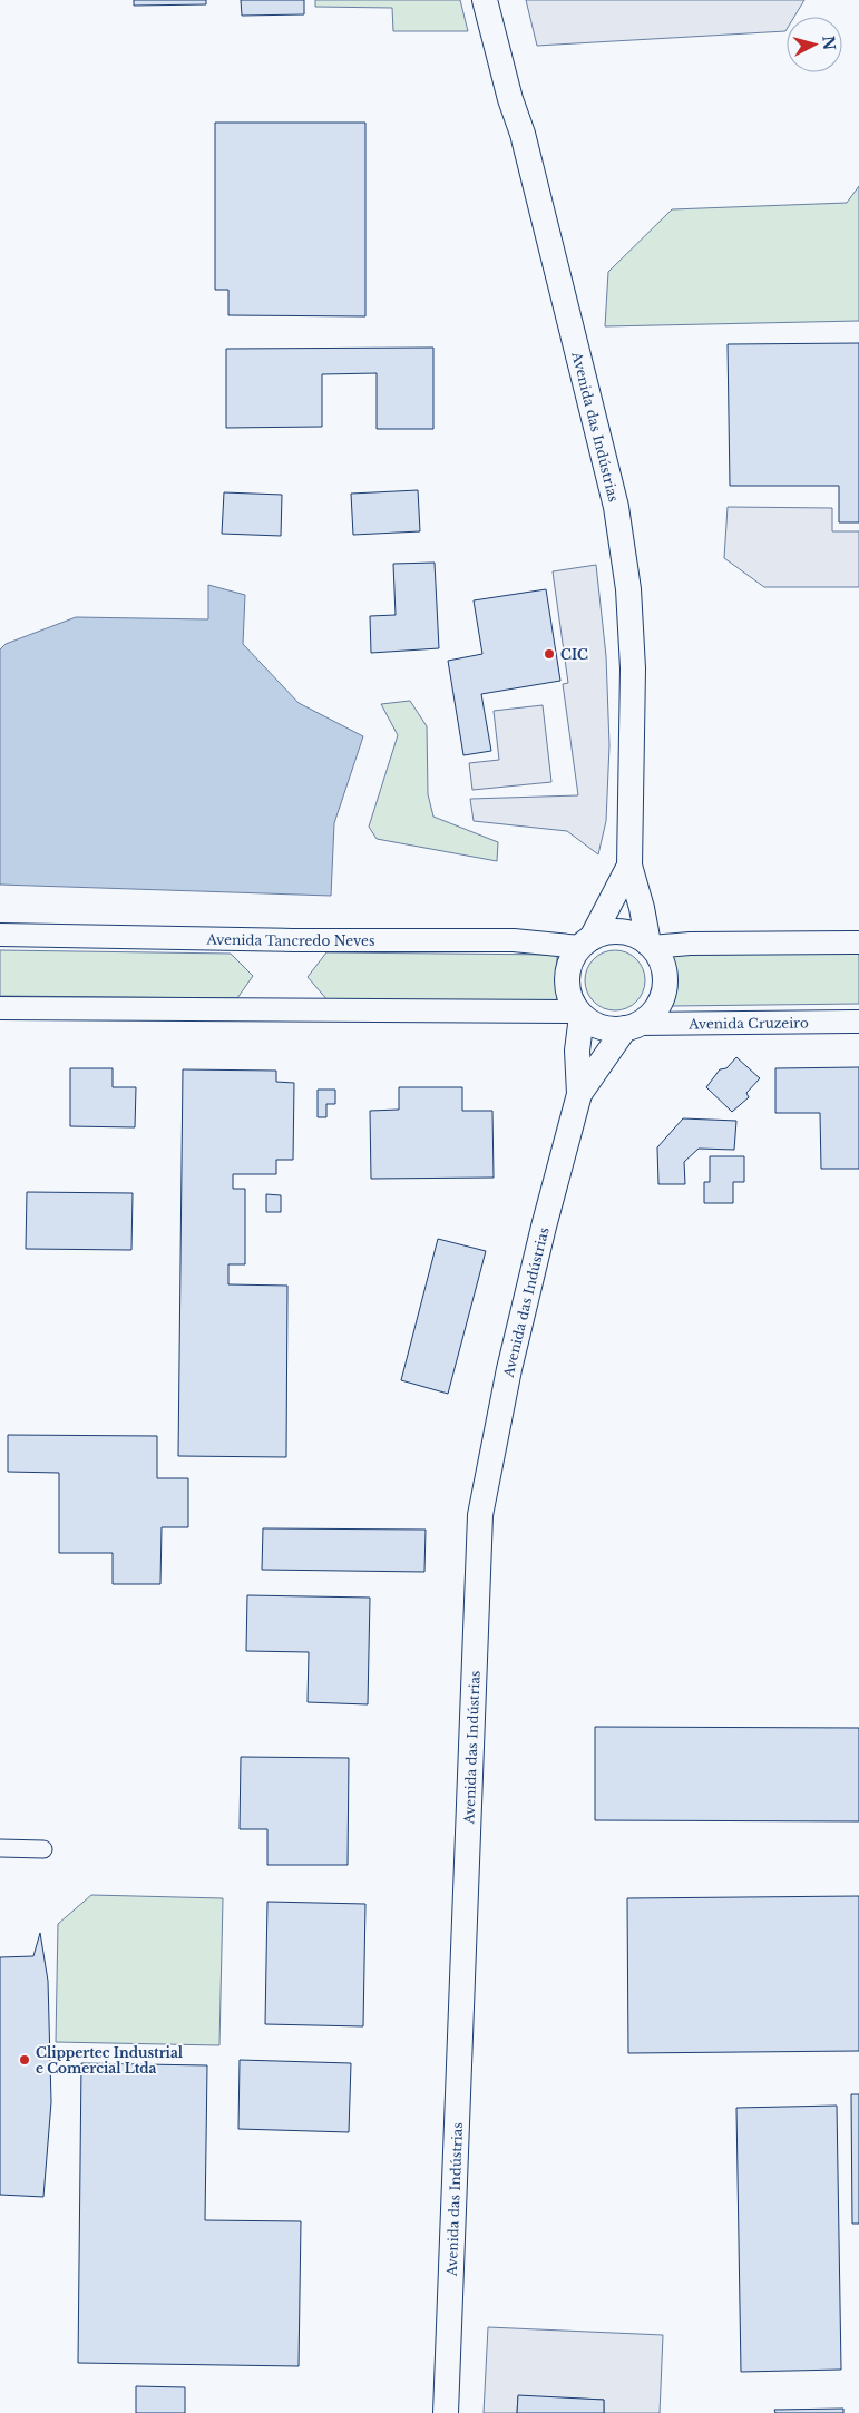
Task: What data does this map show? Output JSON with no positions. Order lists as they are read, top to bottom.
{
  "streets": {
    "main road": ["Avenida das Indústrias", "Avenida Tancredo Neves", "Avenida Cruzeiro"]
  },
  "crossings": [
    ["Avenida Tancredo Neves", "Avenida Cruzeiro"]
  ],
  "places": ["CIC", "Clippertec Industrial e Comercial Ltda"],
  "north": "right"
}
